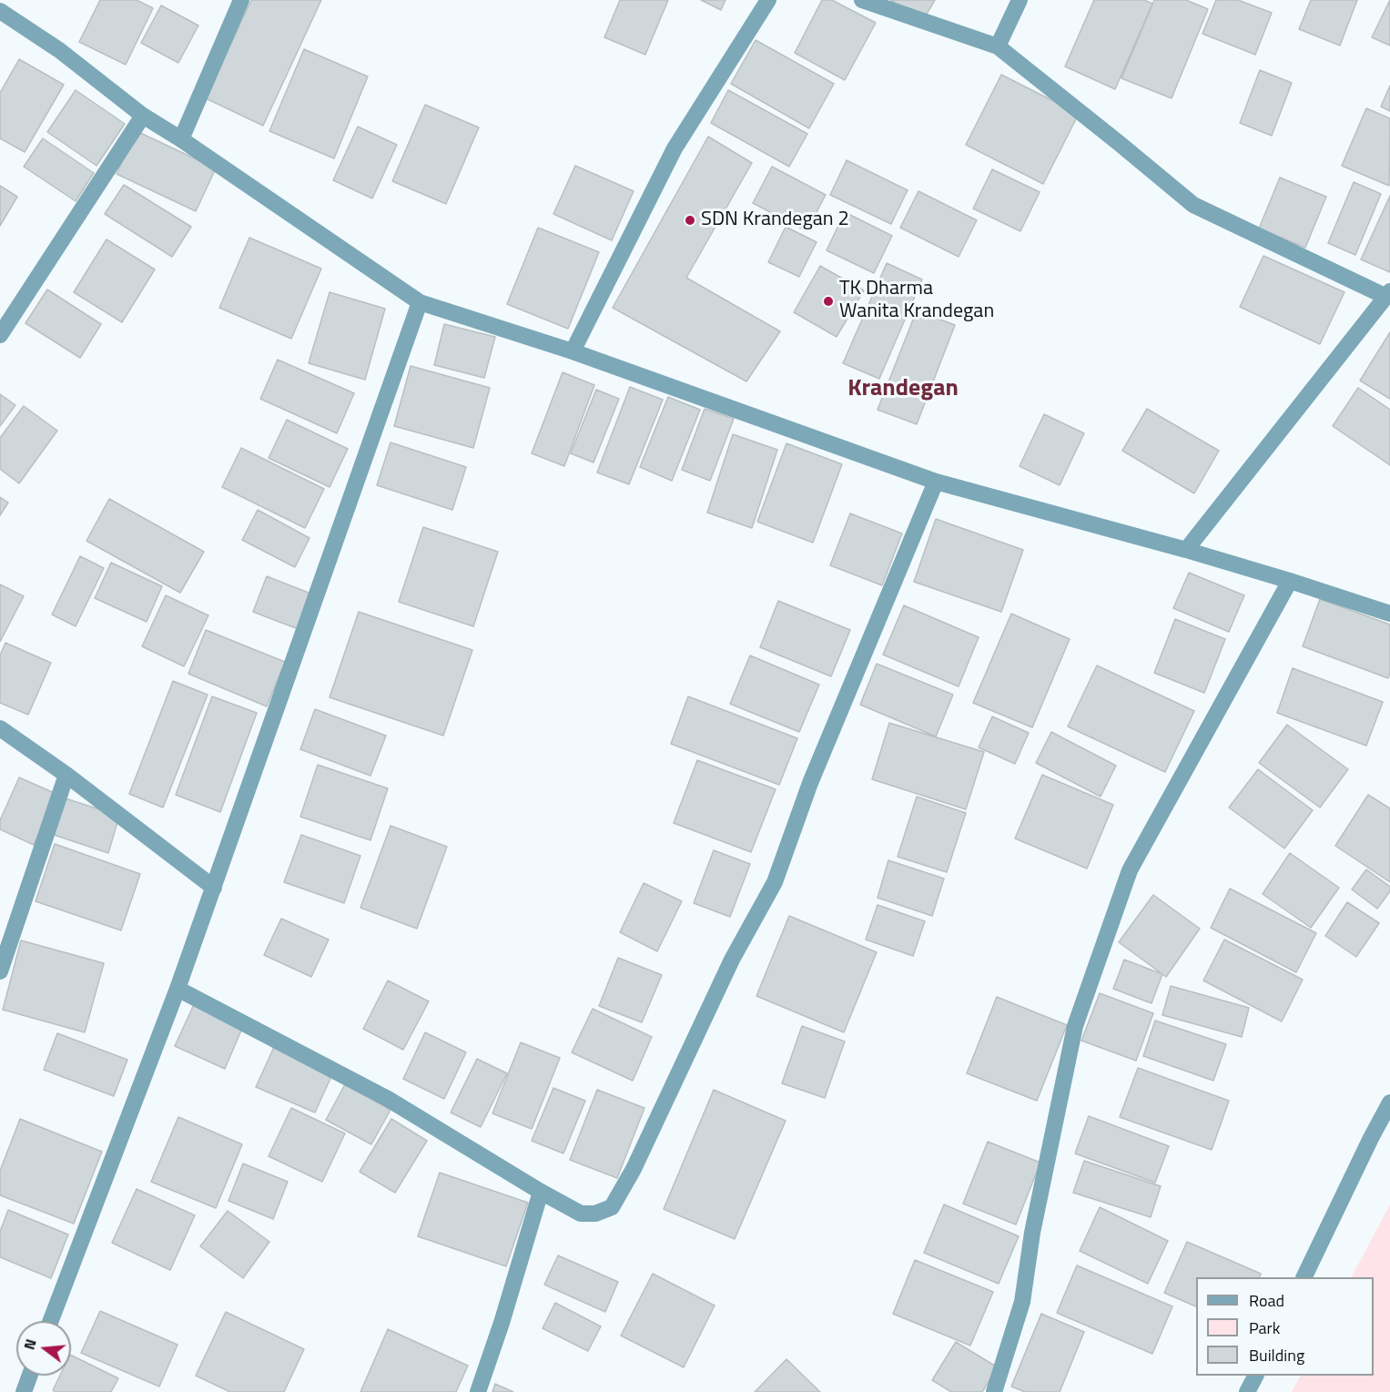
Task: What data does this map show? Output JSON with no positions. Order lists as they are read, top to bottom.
{
  "districts": ["Krandegan"],
  "places": ["SDN Krandegan 2", "TK Dharma Wanita Krandegan"],
  "legend": ["Road", "Park", "Building"],
  "north": "left"
}
